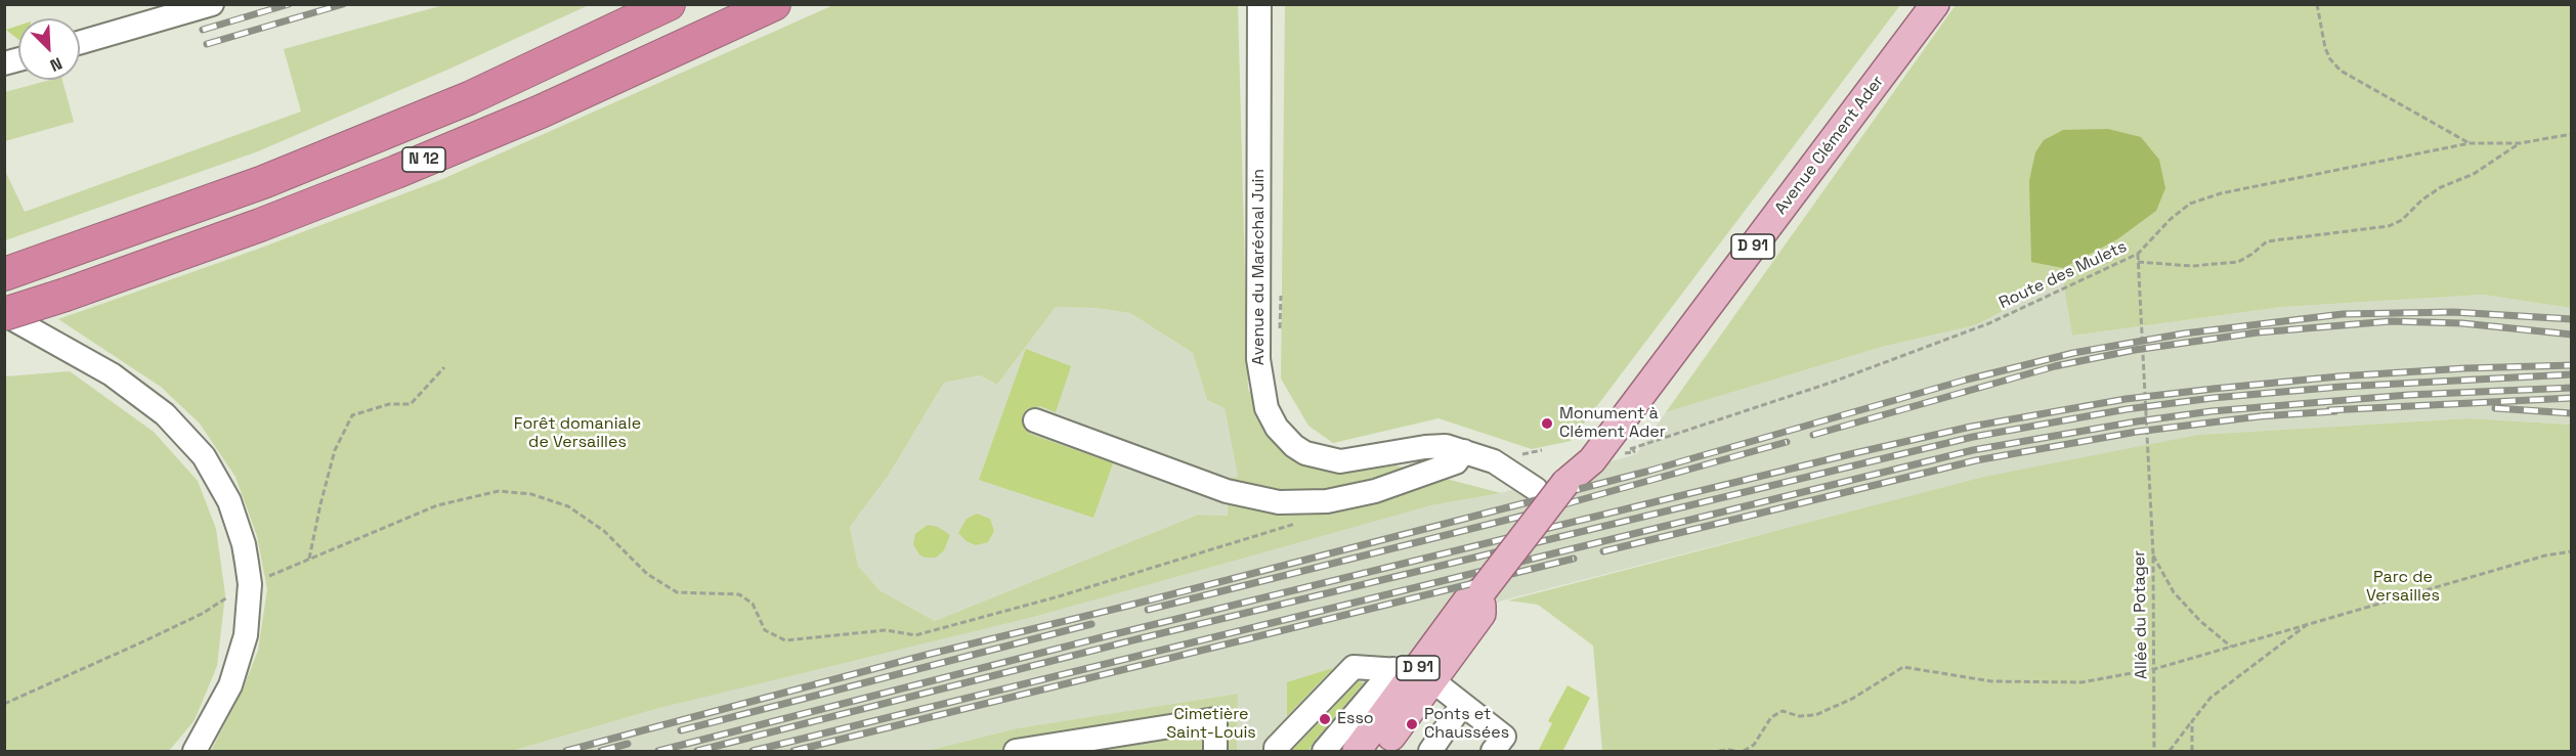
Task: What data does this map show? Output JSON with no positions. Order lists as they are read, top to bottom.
{
  "streets": {
    "highway": ["N 12"],
    "main road": ["Avenue Clément Ader", "D 91"],
    "street": ["Avenue du Maréchal Juin"],
    "path": ["Route des Mulets", "Allée du Potager"]
  },
  "crossings": [
    ["Avenue Clément Ader", "D 91"],
    ["Route des Mulets", "Allée du Potager"]
  ],
  "parks": ["Forêt domaniale de Versailles", "Parc de Versailles", "Cimetière Saint-Louis"],
  "places": ["Monument à Clément Ader", "Esso", "Ponts et Chaussées"],
  "north": "bottom right"
}
